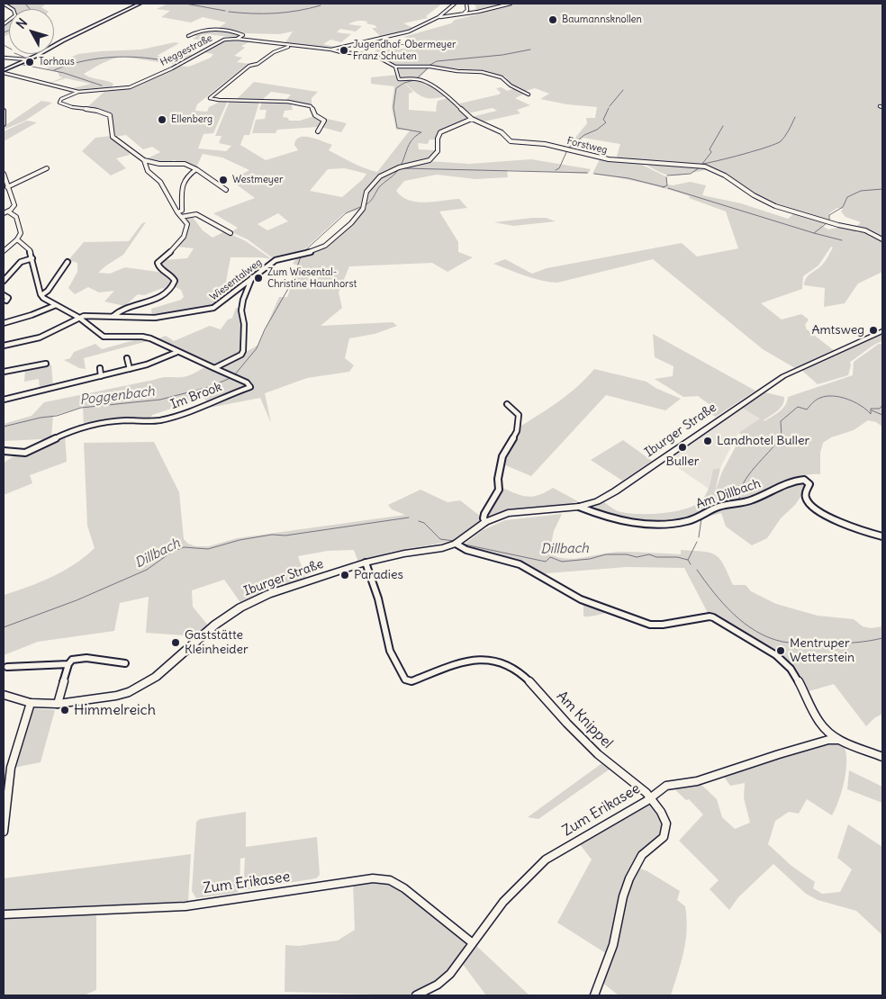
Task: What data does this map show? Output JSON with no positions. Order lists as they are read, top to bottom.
{
  "streets": {
    "main road": ["Iburger Straße"],
    "street": [
      "Heggestraße",
      "Forstweg",
      "Wiesentalweg",
      "Im Brook",
      "Am Dillbach",
      "Am Knippel",
      "Zum Erikasee"
    ]
  },
  "crossings": [
    ["Heggestraße", "Forstweg"],
    ["Forstweg", "Wiesentalweg"],
    ["Wiesentalweg", "Im Brook"],
    ["Iburger Straße", "Am Dillbach"],
    ["Iburger Straße", "Am Knippel"],
    ["Am Knippel", "Zum Erikasee"]
  ],
  "water": ["Poggenbach", "Dillbach"],
  "places": [
    "Baumannsknollen",
    "Jugendhof-Obermeyer Franz Schuten",
    "Torhaus",
    "Ellenberg",
    "Westmeyer",
    "Zum Wiesental- Christine Haunhorst",
    "Amtsweg",
    "Landhotel Buller",
    "Buller",
    "Paradies",
    "Gaststätte Kleinheider",
    "Mentruper Wetterstein",
    "Himmelreich"
  ],
  "north": "top left"
}
